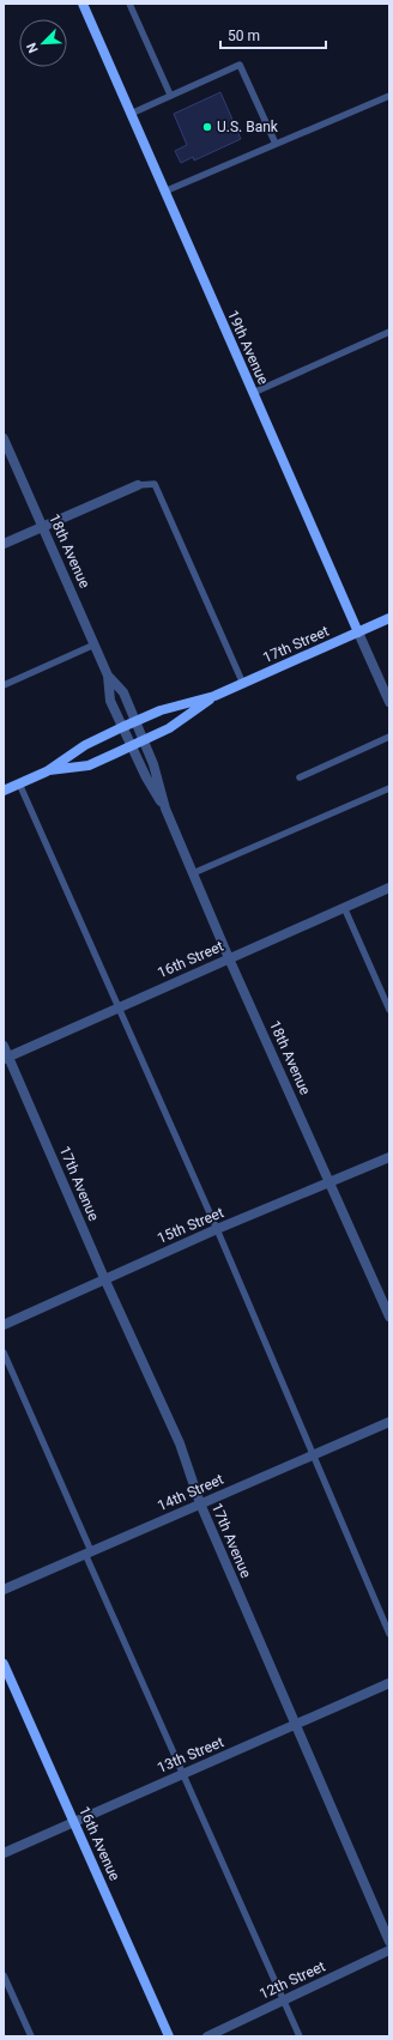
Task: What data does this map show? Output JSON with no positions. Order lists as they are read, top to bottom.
{
  "streets": {
    "main road": ["19th Avenue", "17th Street", "16th Avenue"],
    "street": [
      "18th Avenue",
      "16th Street",
      "17th Avenue",
      "15th Street",
      "14th Street",
      "13th Street",
      "12th Street"
    ]
  },
  "crossings": [
    ["19th Avenue", "17th Street"],
    ["18th Avenue", "17th Street"],
    ["18th Avenue", "16th Street"],
    ["18th Avenue", "15th Street"],
    ["16th Street", "17th Avenue"],
    ["17th Avenue", "15th Street"],
    ["17th Avenue", "14th Street"],
    ["17th Avenue", "13th Street"],
    ["13th Street", "16th Avenue"]
  ],
  "places": ["U.S. Bank"],
  "scale_bar": "50 m",
  "north": "bottom left"
}
